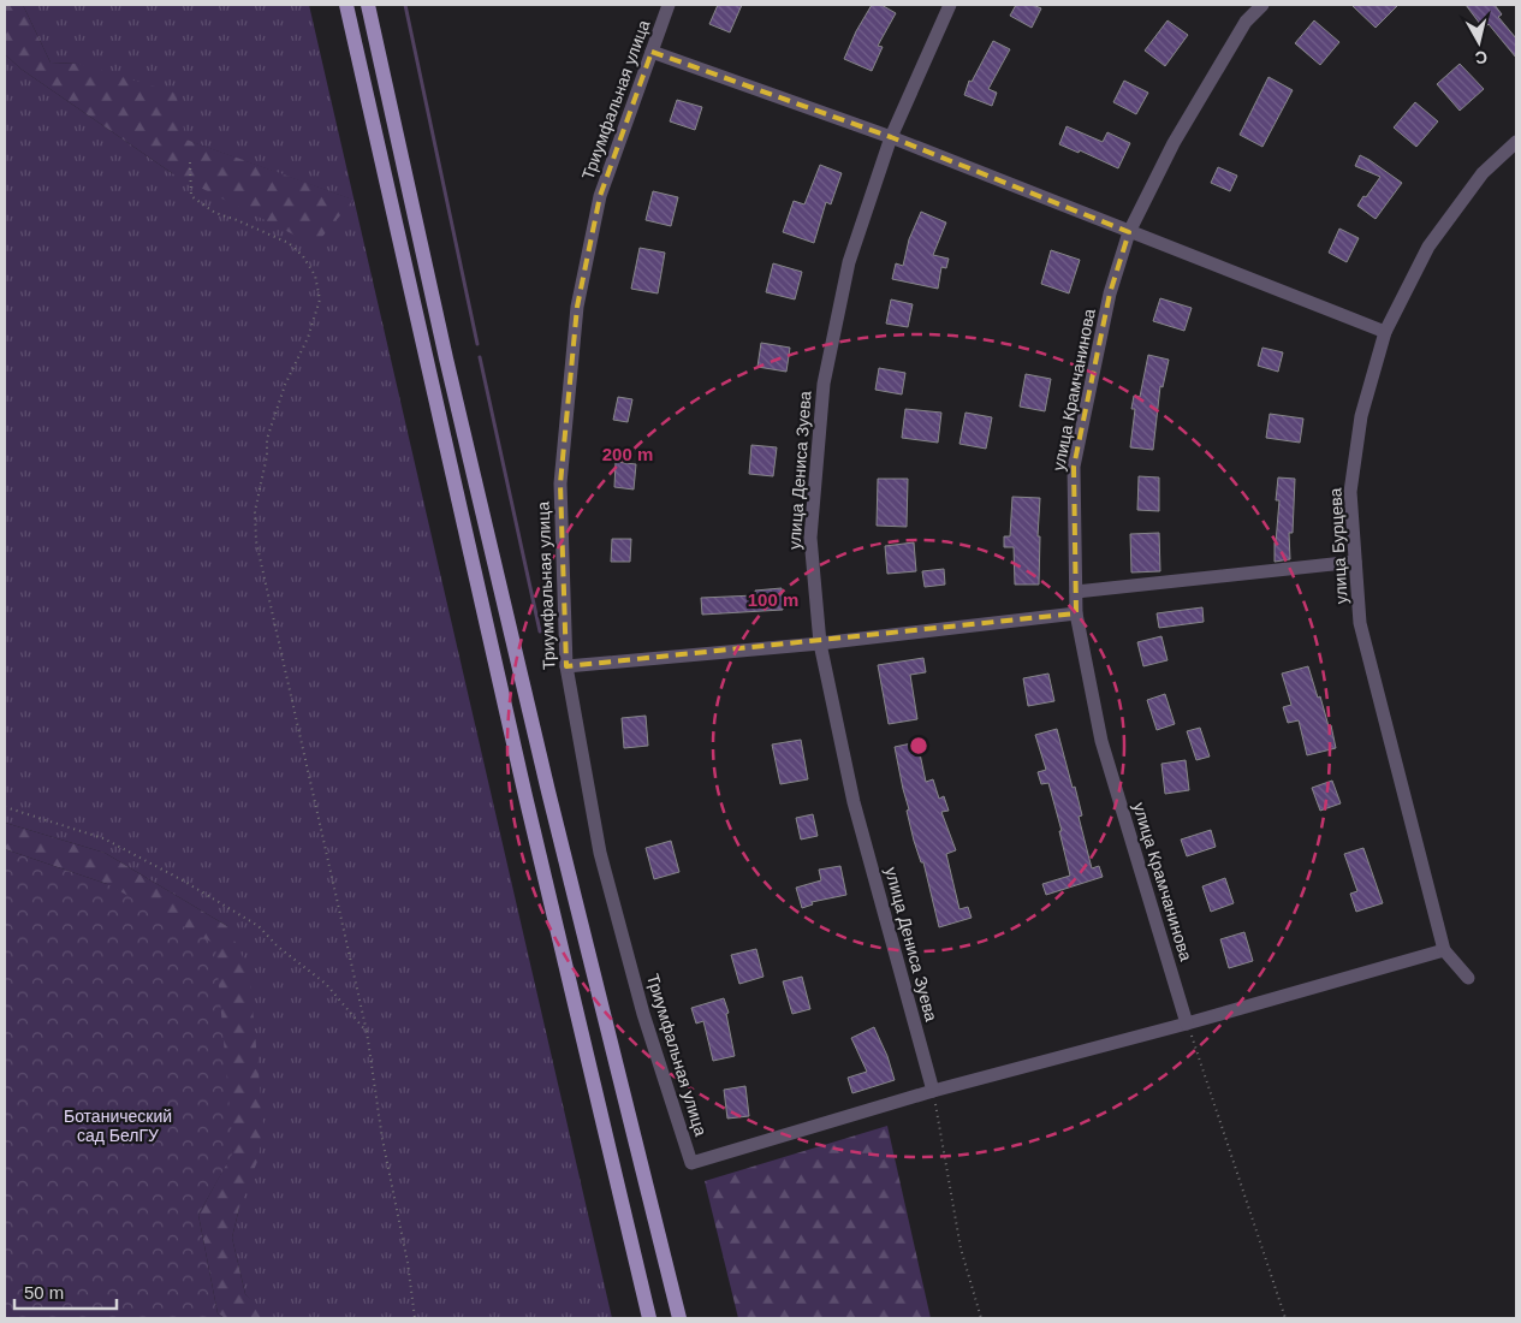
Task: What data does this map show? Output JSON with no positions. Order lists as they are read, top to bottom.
{
  "streets": {
    "street": [
      "Триумфальная улица",
      "улица Крамчанинова",
      "улица Дениса Зуева",
      "улица Бурцева"
    ]
  },
  "crossings": [
    ["Триумфальная улица", "улица Дениса Зуева"]
  ],
  "parks": ["Ботанический сад БелГУ"],
  "scale_bar": "50 m",
  "north": "bottom",
  "rings": ["200 m", "100 m"]
}
